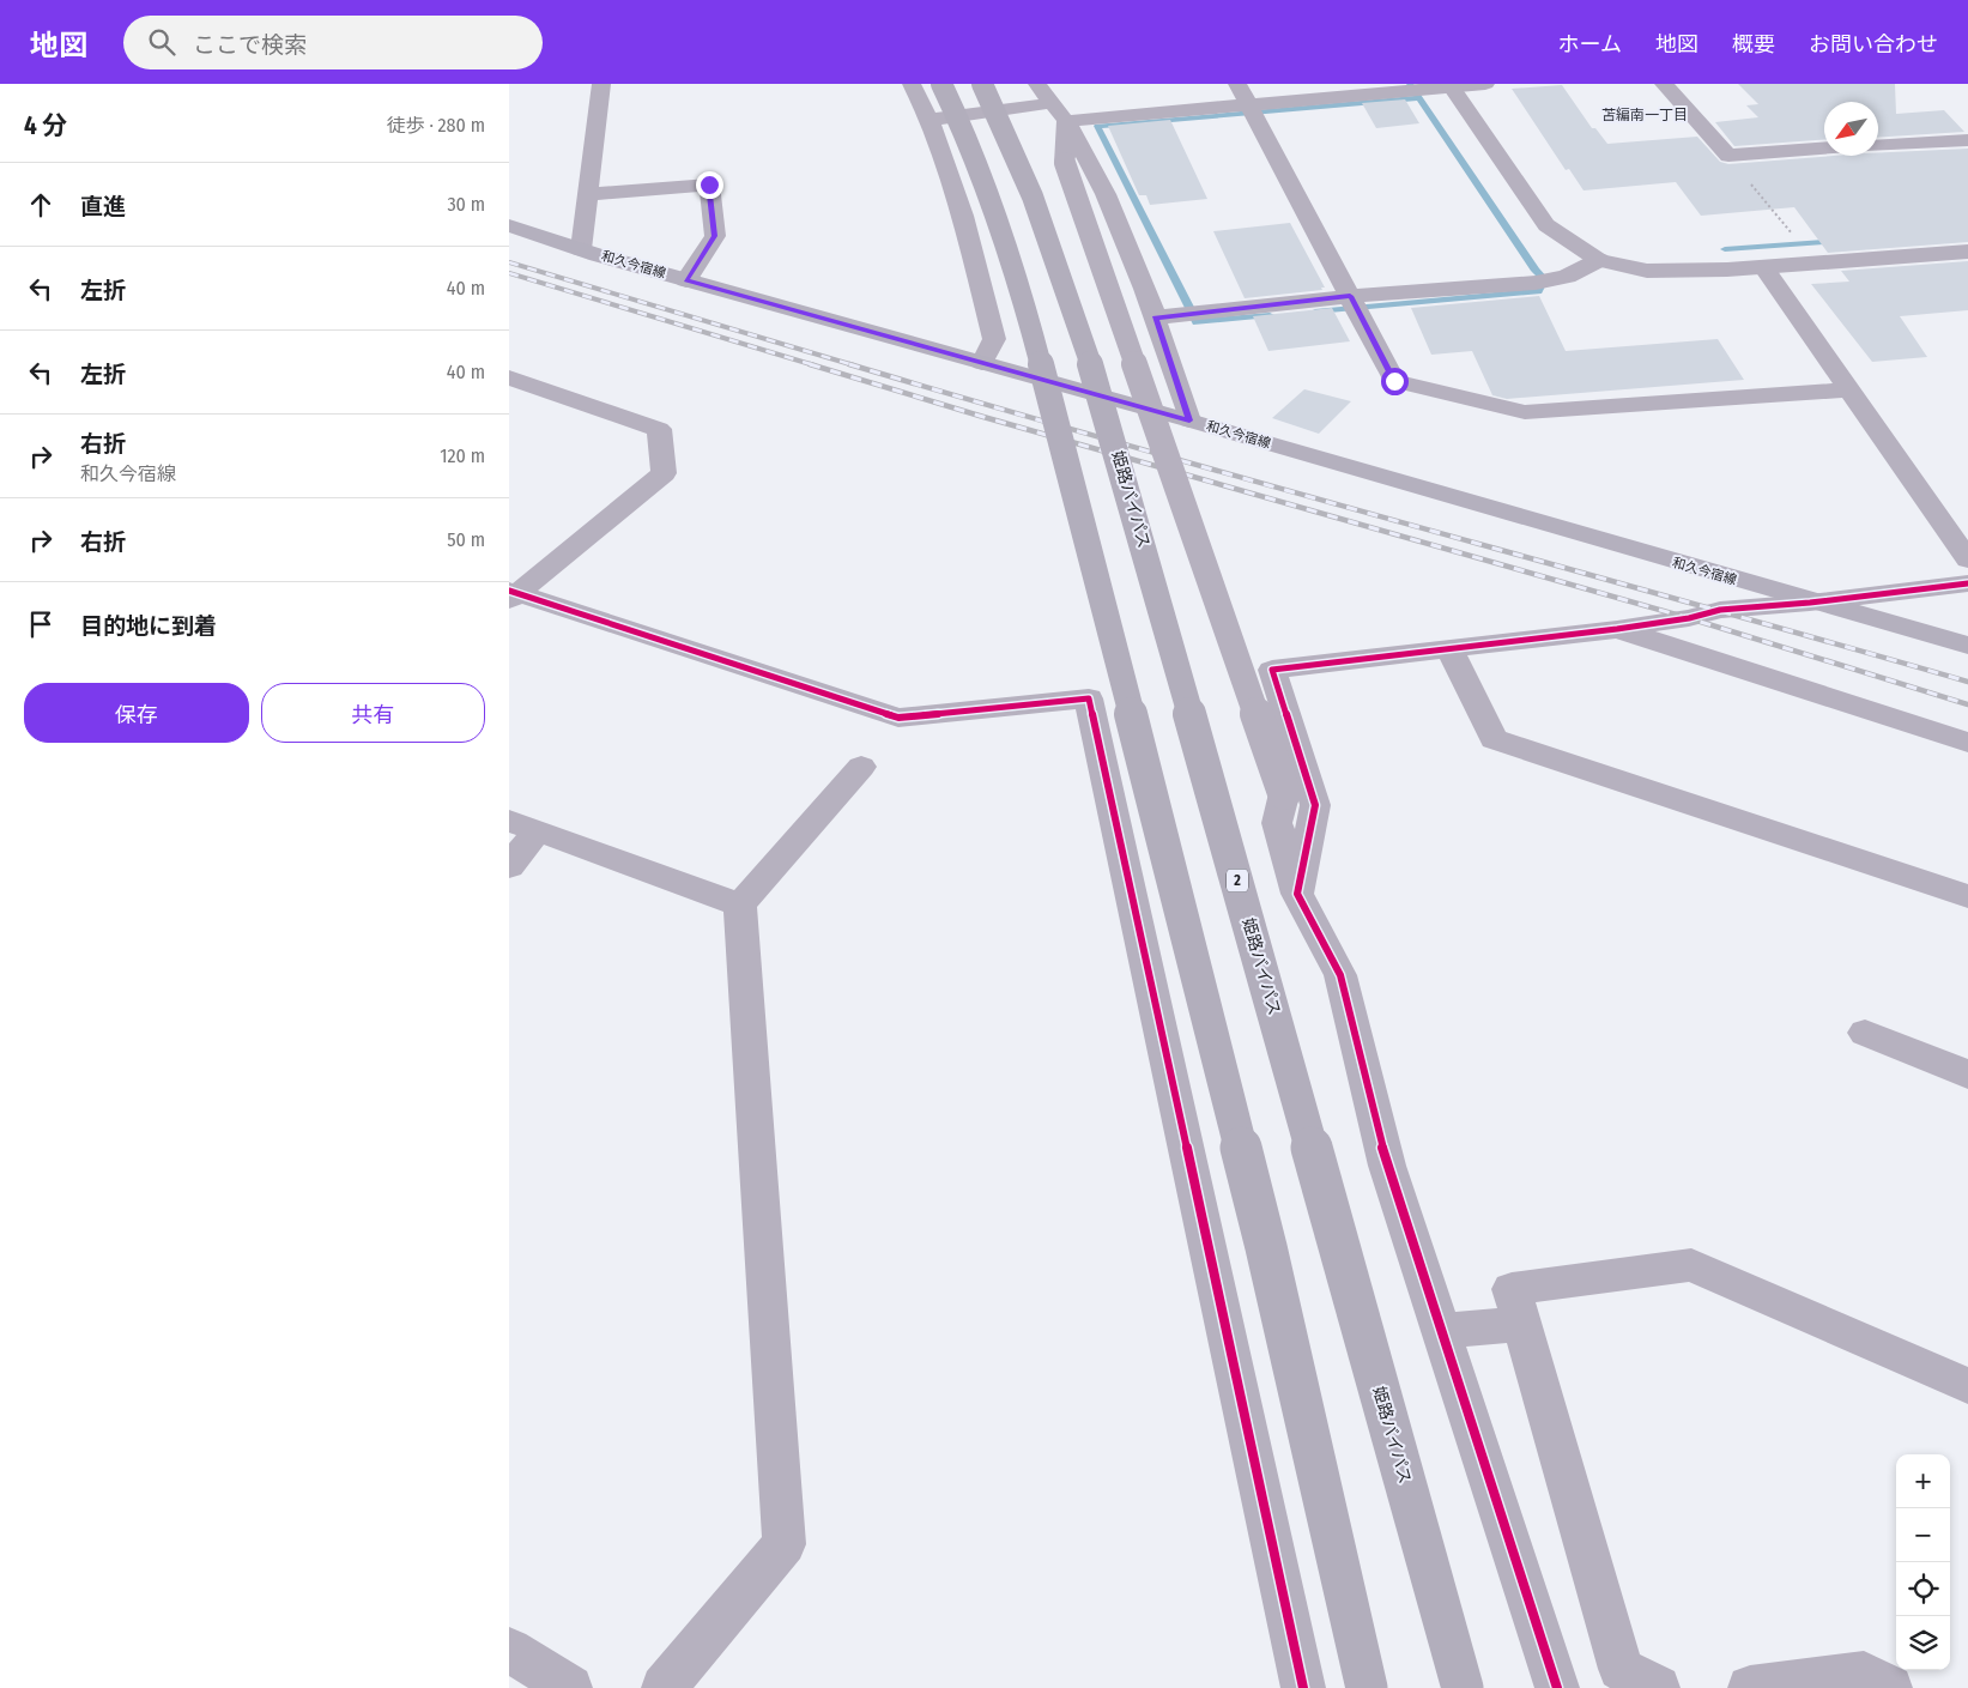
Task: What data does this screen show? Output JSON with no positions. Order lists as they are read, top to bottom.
{
  "streets": {
    "highway": ["姫路バイパス", "2"],
    "main road": ["和久今宿線"]
  },
  "districts": ["苫編南一丁目"],
  "north": "bottom left",
  "page": {
    "header": "地図",
    "search": "ここで検索",
    "nav": [
      "ホーム",
      "地図",
      "概要",
      "お問い合わせ"
    ],
    "heading": ["4 分", "徒歩 · 280 m"],
    "list": [
      ["直進", "30 m"],
      ["左折", "40 m"],
      ["左折", "40 m"],
      ["右折", "和久今宿線", "120 m"],
      ["右折", "50 m"],
      "目的地に到着"
    ],
    "buttons": ["保存", "共有"],
    "map_buttons": ["+", "−"]
  }
}
